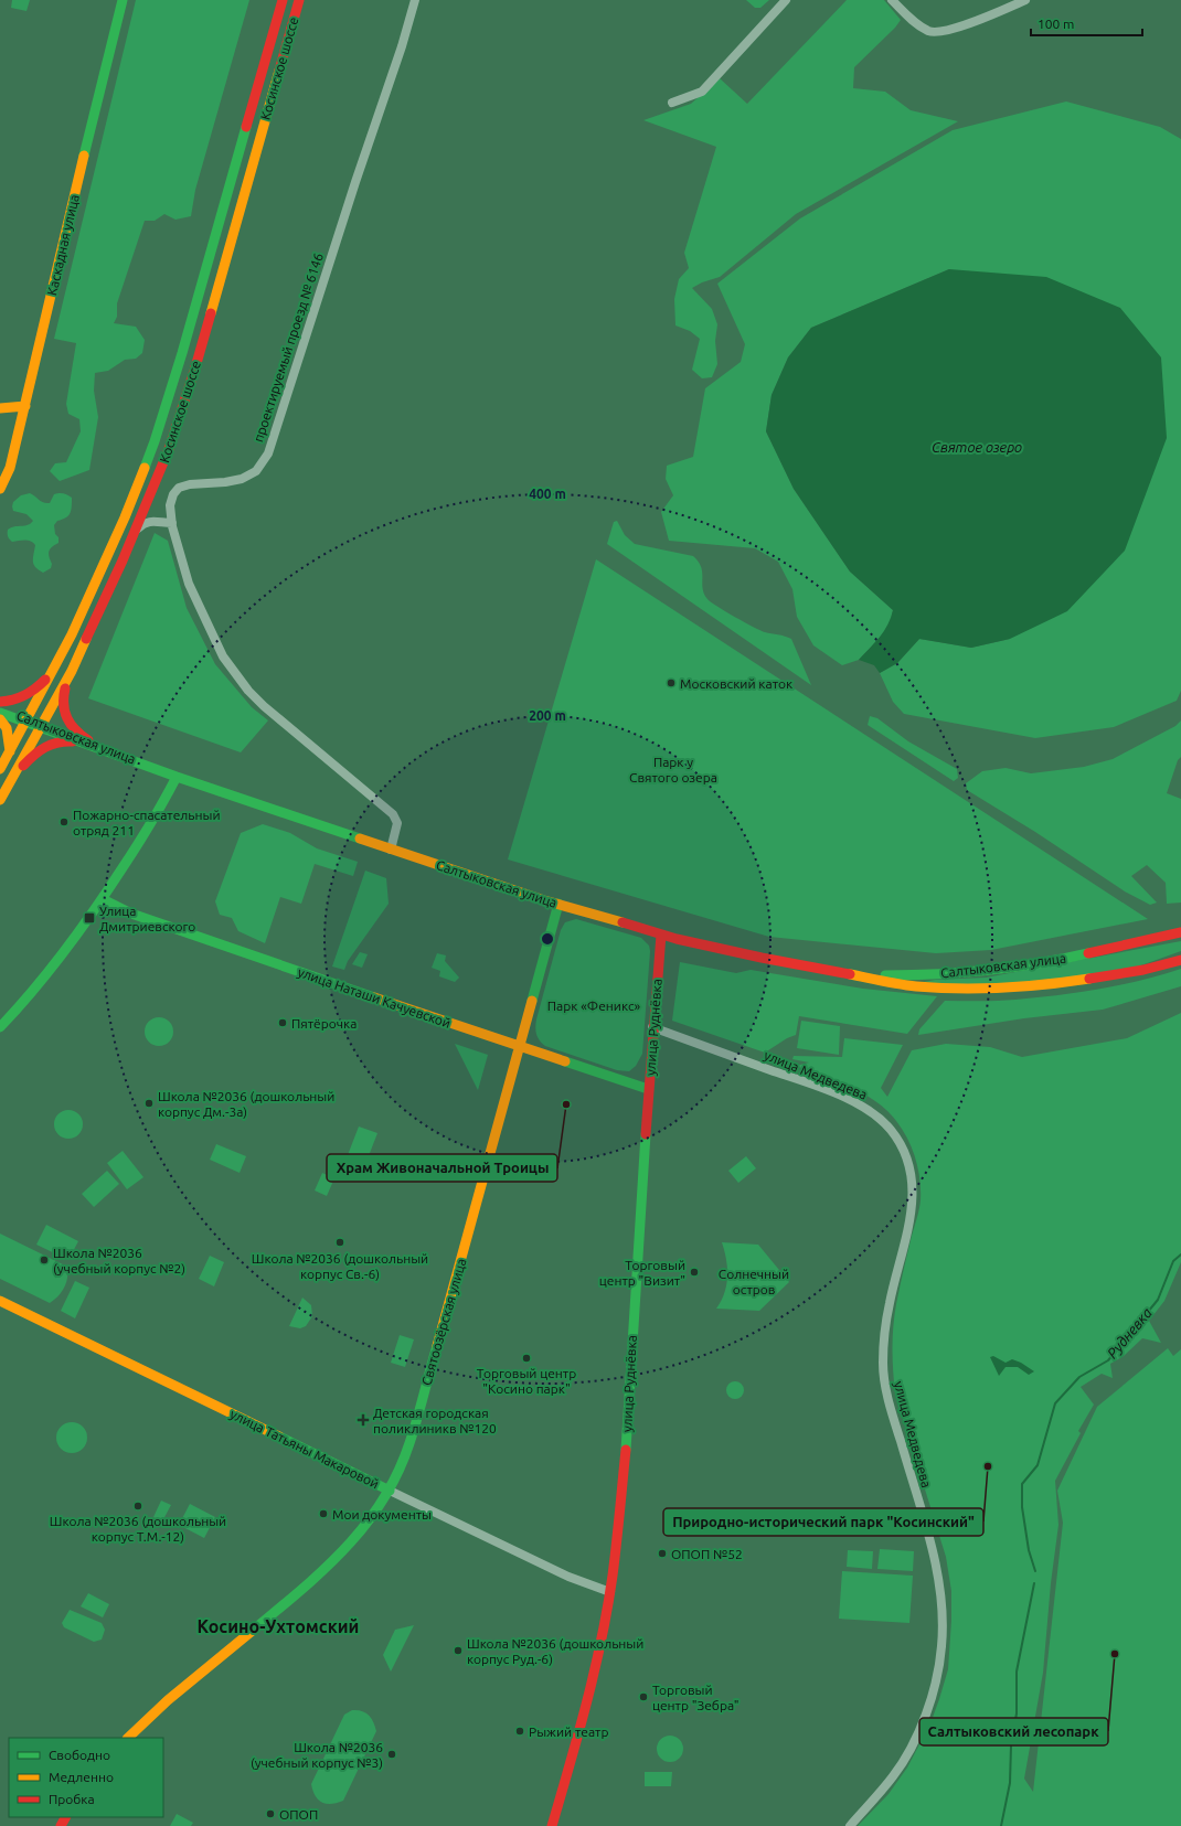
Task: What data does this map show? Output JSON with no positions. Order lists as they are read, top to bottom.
{
  "streets": {
    "main road": [
      "Косинское шоссе",
      "Каскадная улица",
      "Салтыковская улица",
      "улица Наташи Качуевской",
      "улица Руднёвка",
      "Святоозёрская улица",
      "улица Татьяны Макаровой"
    ],
    "street": ["проектируемый проезд № 6146", "улица Медведева"]
  },
  "crossings": [
    ["Косинское шоссе", "Салтыковская улица"],
    ["проектируемый проезд № 6146", "Салтыковская улица"],
    ["Салтыковская улица", "улица Руднёвка"],
    ["Салтыковская улица", "Святоозёрская улица"],
    ["улица Наташи Качуевской", "улица Руднёвка"],
    ["улица Наташи Качуевской", "Святоозёрская улица"],
    ["улица Руднёвка", "улица Медведева"],
    ["улица Руднёвка", "улица Татьяны Макаровой"],
    ["Святоозёрская улица", "улица Татьяны Макаровой"]
  ],
  "districts": ["Косино-Ухтомский"],
  "water": ["Святое озеро", "Рудневка"],
  "parks": ["Парк у Святого озера", "Парк «Феникс»", "Солнечный остров"],
  "places": {
    "other": [
      "Московский каток",
      "Пожарно-спасательный отряд 211",
      "Пятёрочка",
      "Школа №2036 (дошкольный корпус Дм.-3а)",
      "Храм Живоначальной Троицы",
      "Школа №2036 (дошкольный корпус Св.-6)",
      "Школа №2036 (учебный корпус №2)",
      "Торговый центр \"Визит\"",
      "Торговый центр \"Косино парк\"",
      "Природно-исторический парк \"Косинский\"",
      "Школа №2036 (дошкольный корпус Т.М.-12)",
      "Мои документы",
      "ОПОП №52",
      "Школа №2036 (дошкольный корпус Руд.-6)",
      "Салтыковский лесопарк",
      "Торговый центр \"Зебра\"",
      "Рыжий театр",
      "Школа №2036 (учебный корпус №3)",
      "ОПОП"
    ],
    "transit": ["Улица Дмитриевского"],
    "health": ["Детская городская поликлиникв №120"]
  },
  "legend": ["Свободно", "Медленно", "Пробка"],
  "scale_bar": "100 m",
  "rings": ["400 m", "200 m"]
}
